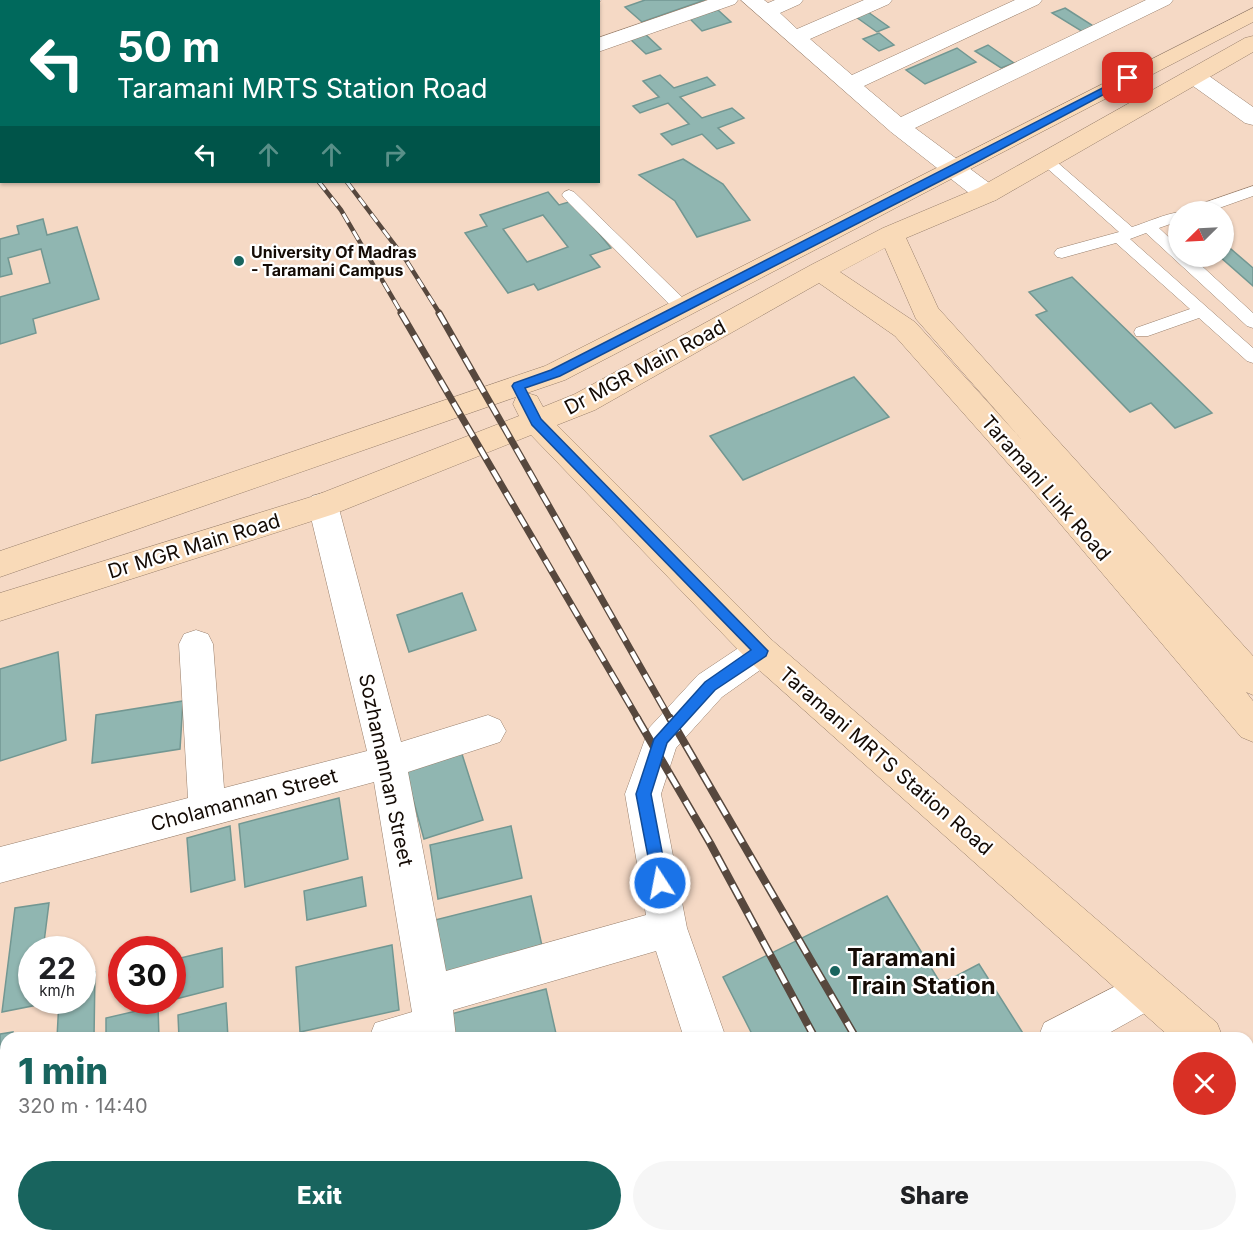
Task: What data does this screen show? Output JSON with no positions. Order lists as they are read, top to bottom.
{
  "streets": {
    "main road": ["Dr MGR Main Road", "Taramani Link Road", "Taramani MRTS Station Road"],
    "street": ["Sozhamannan Street", "Cholamannan Street"]
  },
  "crossings": [
    ["Dr MGR Main Road", "Taramani Link Road"],
    ["Dr MGR Main Road", "Taramani MRTS Station Road"],
    ["Dr MGR Main Road", "Sozhamannan Street"],
    ["Sozhamannan Street", "Cholamannan Street"]
  ],
  "places": ["University Of Madras - Taramani Campus", "Taramani Train Station"],
  "north": "bottom left",
  "page": {
    "turn": ["50 m", "Taramani MRTS Station Road"],
    "speed": "22 km/h",
    "limit": "30",
    "heading": ["1 min", "320 m · 14:40"],
    "buttons": ["Exit", "Share"]
  }
}
